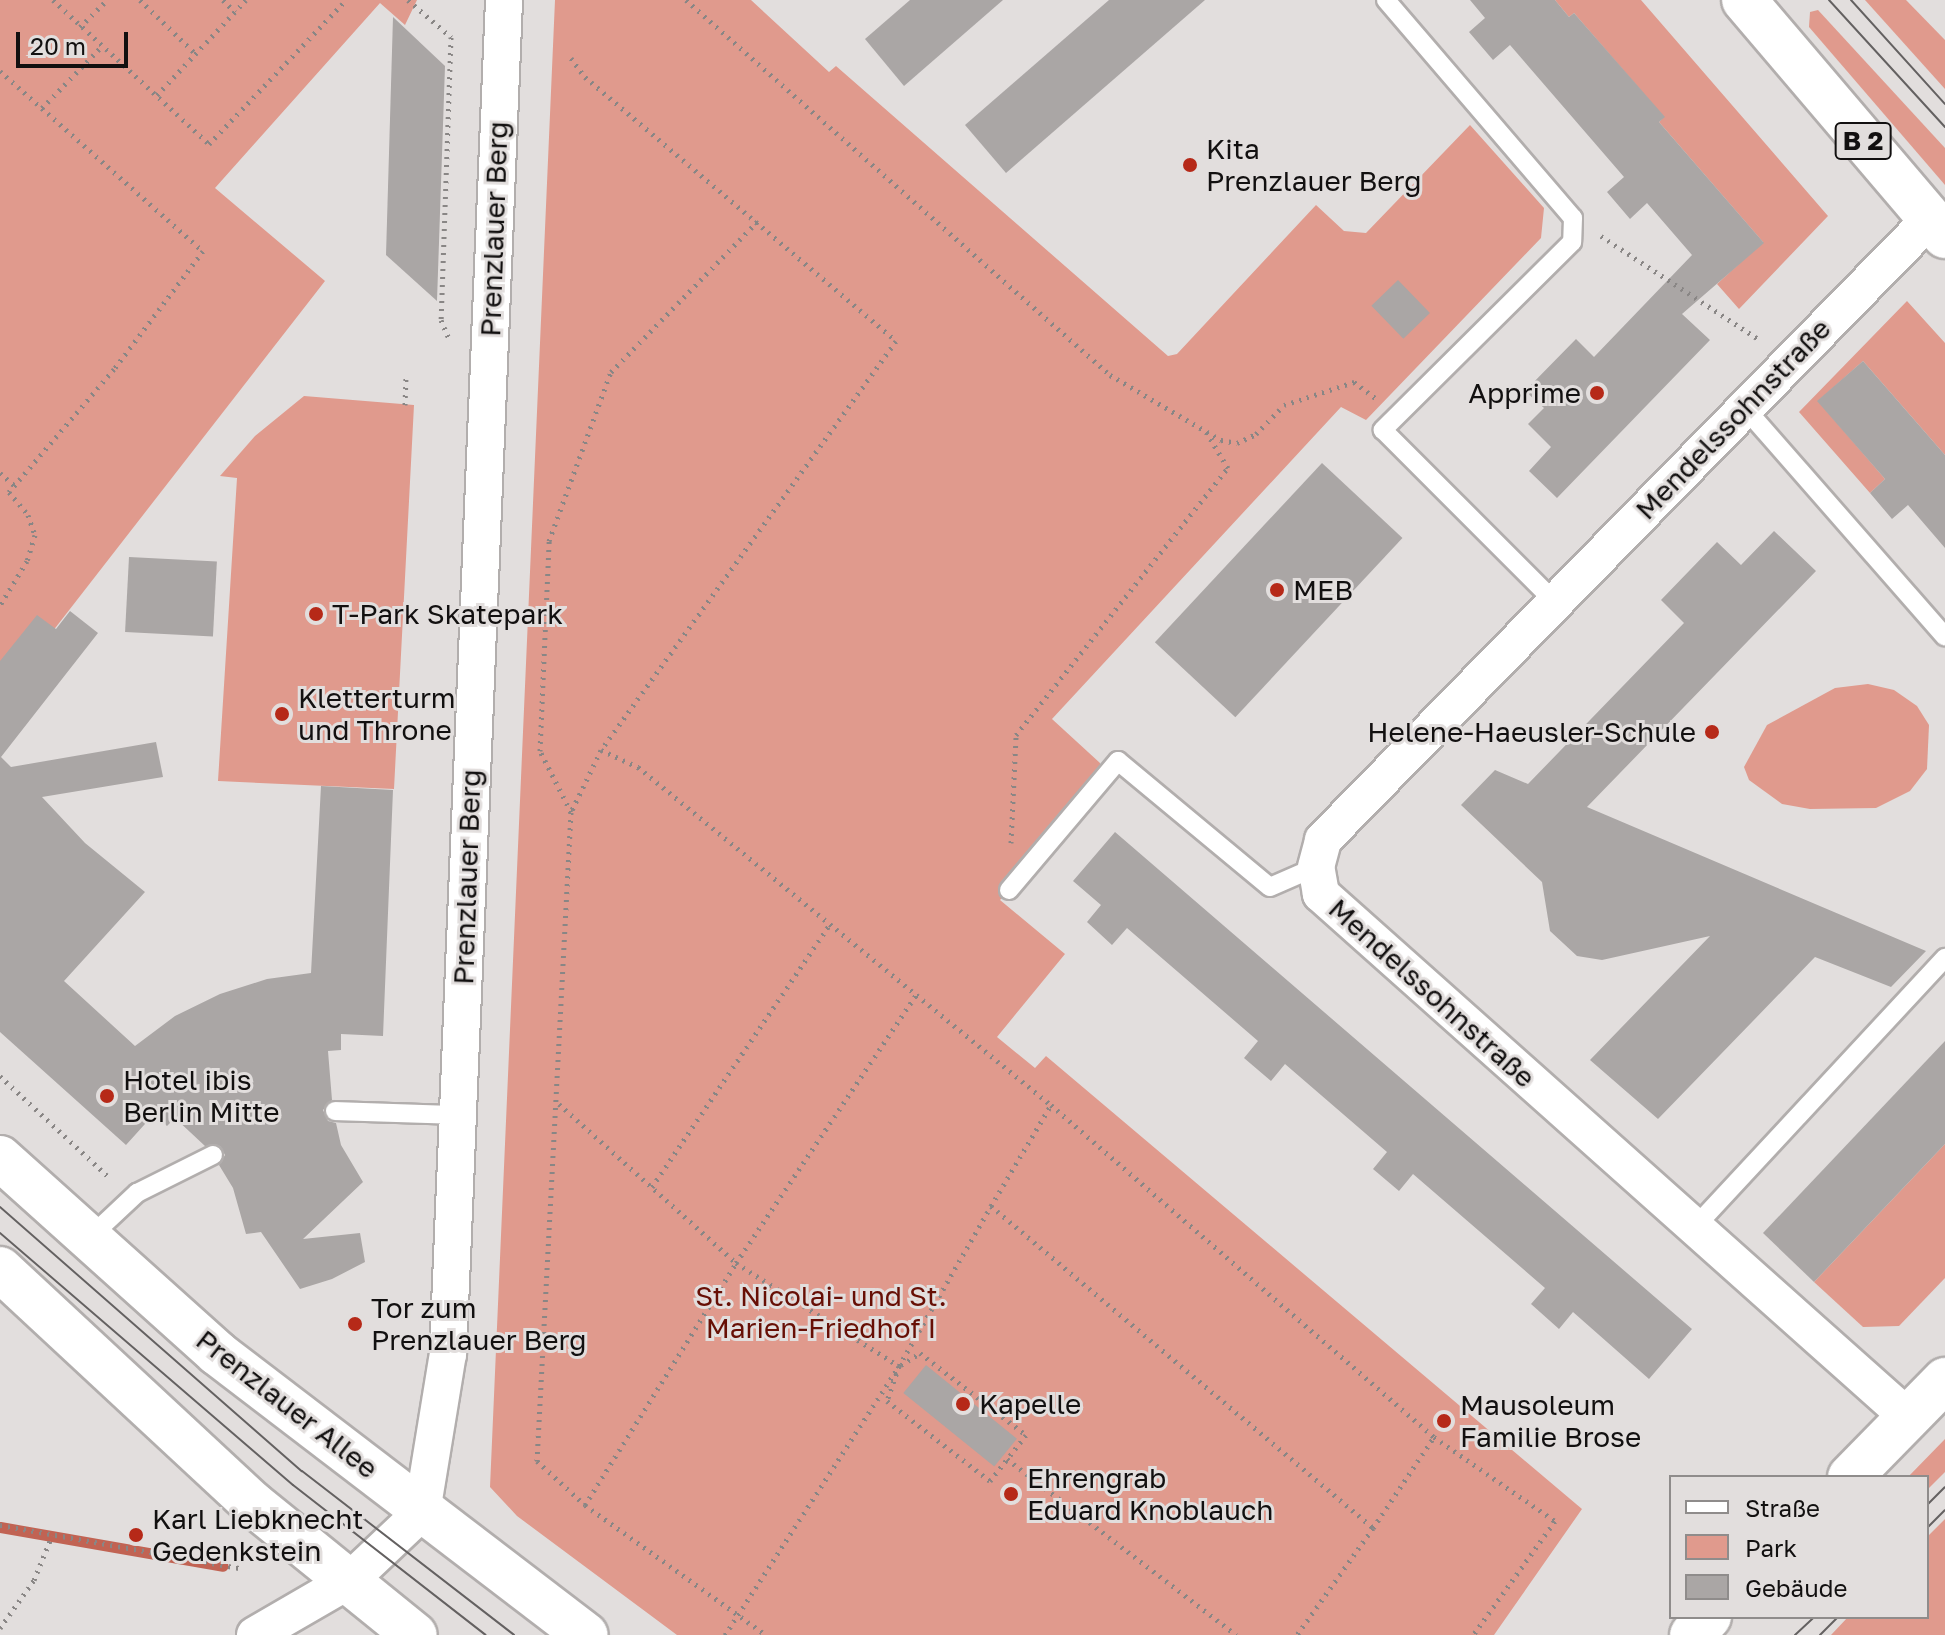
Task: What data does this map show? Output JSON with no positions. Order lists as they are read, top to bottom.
{
  "streets": {
    "main road": ["B 2", "Prenzlauer Allee"],
    "street": ["Prenzlauer Berg", "Mendelssohnstraße"]
  },
  "crossings": [
    ["B 2", "Mendelssohnstraße"],
    ["Prenzlauer Berg", "Prenzlauer Allee"]
  ],
  "parks": ["St. Nicolai- und St. Marien-Friedhof I"],
  "places": [
    "Kita Prenzlauer Berg",
    "Apprime",
    "MEB",
    "T-Park Skatepark",
    "Kletterturm und Throne",
    "Helene-Haeusler-Schule",
    "Hotel ibis Berlin Mitte",
    "Tor zum Prenzlauer Berg",
    "Kapelle",
    "Mausoleum Familie Brose",
    "Ehrengrab Eduard Knoblauch",
    "Karl Liebknecht Gedenkstein"
  ],
  "legend": ["Straße", "Park", "Gebäude"],
  "scale_bar": "20 m"
}
